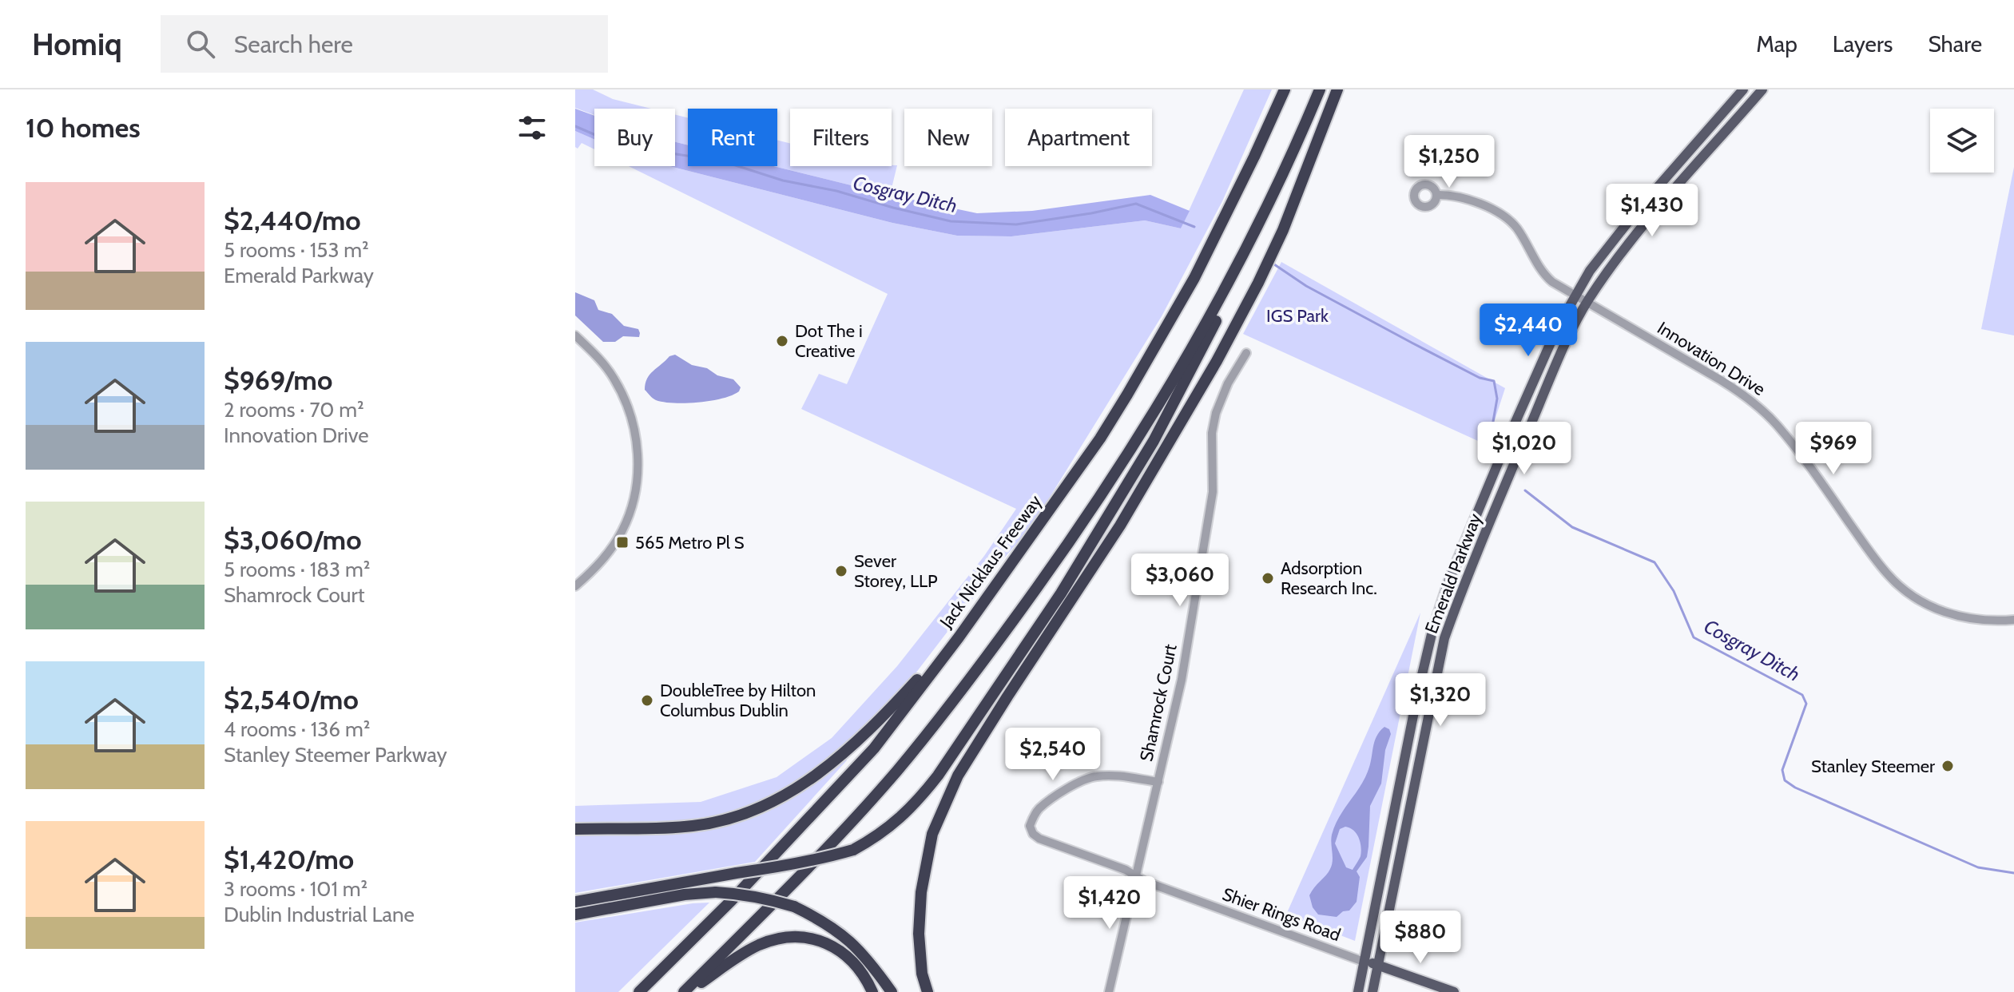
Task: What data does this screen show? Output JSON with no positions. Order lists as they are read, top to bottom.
{
  "streets": {
    "highway": ["Jack Nicklaus Freeway"],
    "main road": ["Emerald Parkway", "Shier Rings Road"],
    "street": ["Innovation Drive", "Shamrock Court"]
  },
  "crossings": [
    ["Innovation Drive", "Emerald Parkway"],
    ["Emerald Parkway", "Shier Rings Road"],
    ["Shamrock Court", "Shier Rings Road"]
  ],
  "water": ["Cosgray Ditch"],
  "parks": ["IGS Park"],
  "places": {
    "other": [
      "Dot The i Creative",
      "Sever Storey, LLP",
      "Adsorption Research Inc.",
      "DoubleTree by Hilton Columbus Dublin",
      "Stanley Steemer"
    ],
    "transit": ["565 Metro Pl S"]
  },
  "page": {
    "header": "Homiq",
    "search": "Search here",
    "nav": ["Map", "Layers", "Share"],
    "heading": "10 homes",
    "chip": [
      "Buy",
      "Rent",
      "Filters",
      "New",
      "Apartment"
    ],
    "price": [
      "$1,250",
      "$1,430",
      "$2,440",
      "$1,020",
      "$969",
      "$3,060",
      "$1,320",
      "$2,540",
      "$1,420",
      "$880"
    ],
    "list": [
      {
        "name": "$2,440/mo",
        "note": "5 rooms · 153 m² · Emerald Parkway"
      },
      {
        "name": "$969/mo",
        "note": "2 rooms · 70 m² · Innovation Drive"
      },
      {
        "name": "$3,060/mo",
        "note": "5 rooms · 183 m² · Shamrock Court"
      },
      {
        "name": "$2,540/mo",
        "note": "4 rooms · 136 m² · Stanley Steemer Parkway"
      },
      {
        "name": "$1,420/mo",
        "note": "3 rooms · 101 m² · Dublin Industrial Lane"
      }
    ]
  }
}
